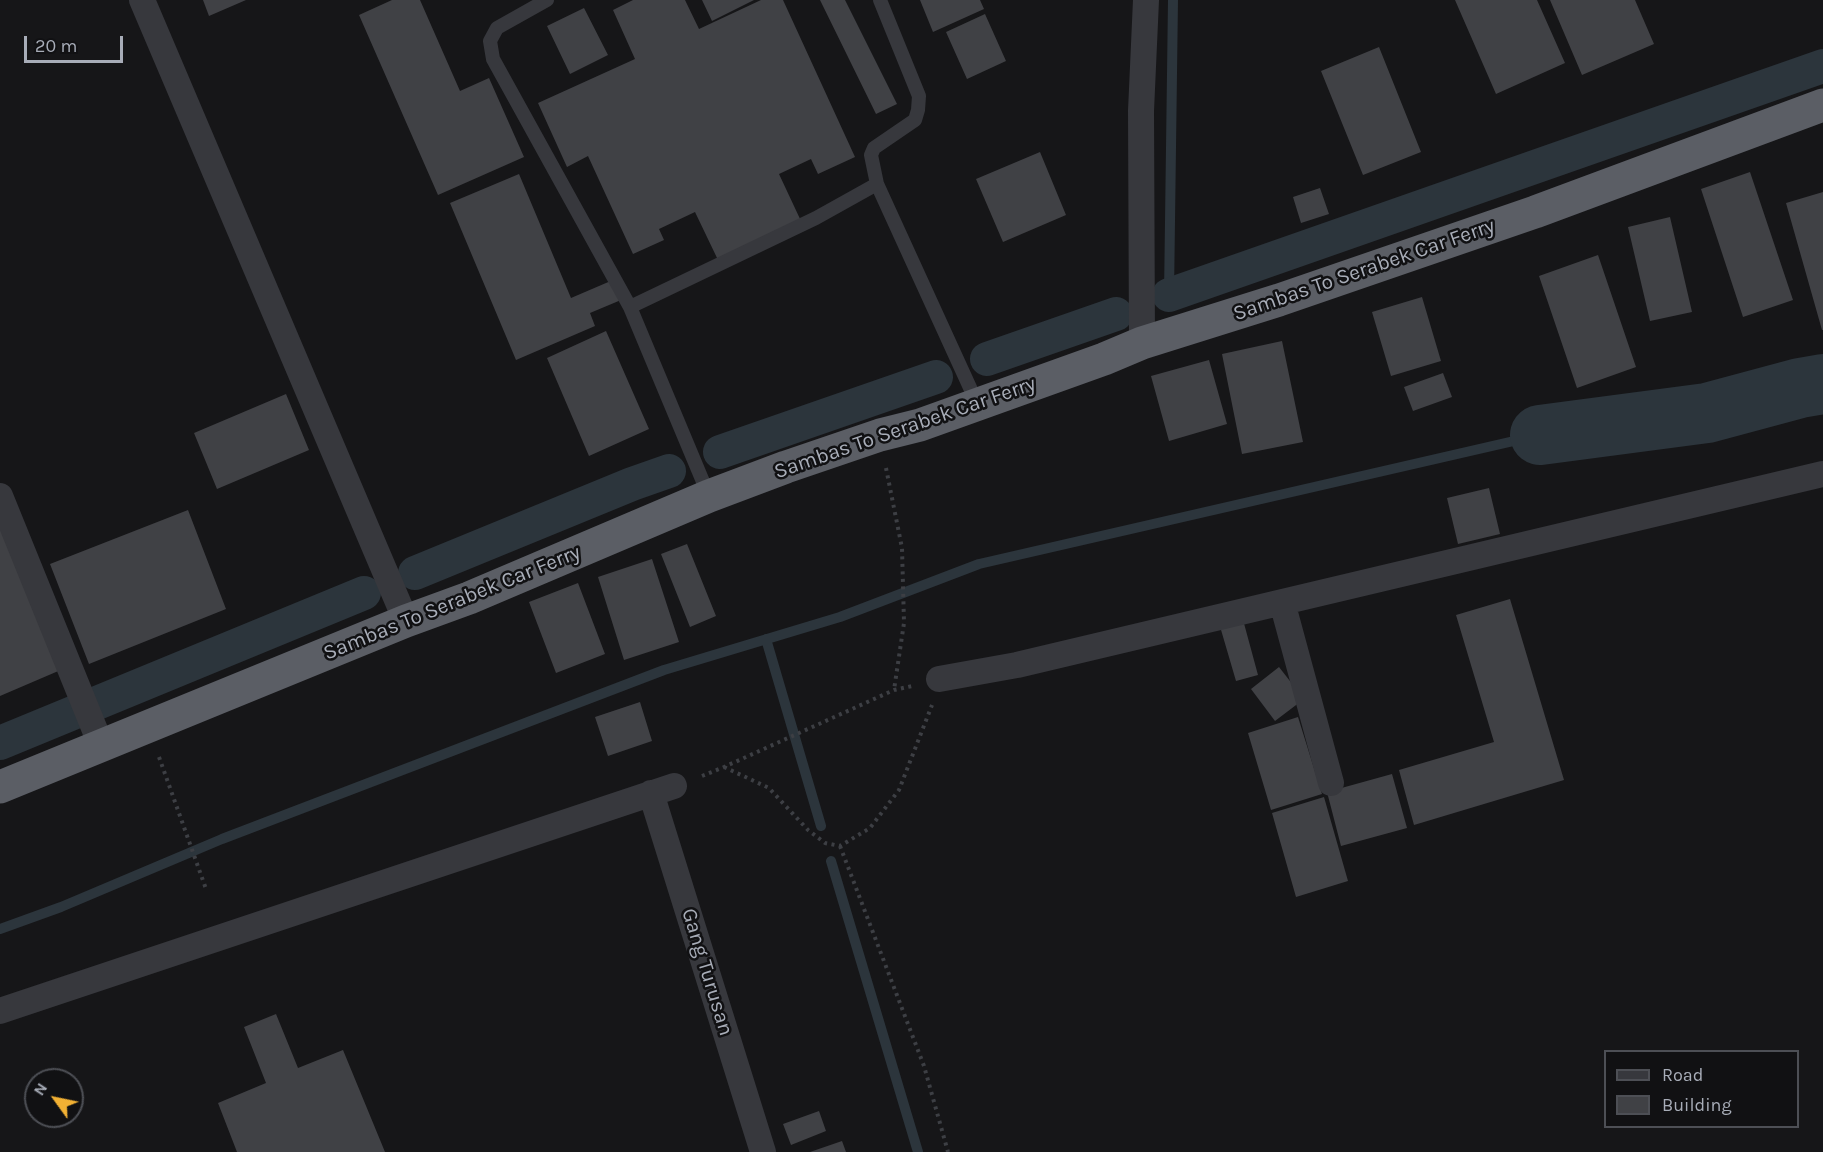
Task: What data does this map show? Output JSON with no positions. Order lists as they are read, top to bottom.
{
  "streets": {
    "highway": ["Sambas To Serabek Car Ferry"],
    "street": ["Gang Turusan"]
  },
  "legend": ["Road", "Building"],
  "scale_bar": "20 m",
  "north": "top left"
}
